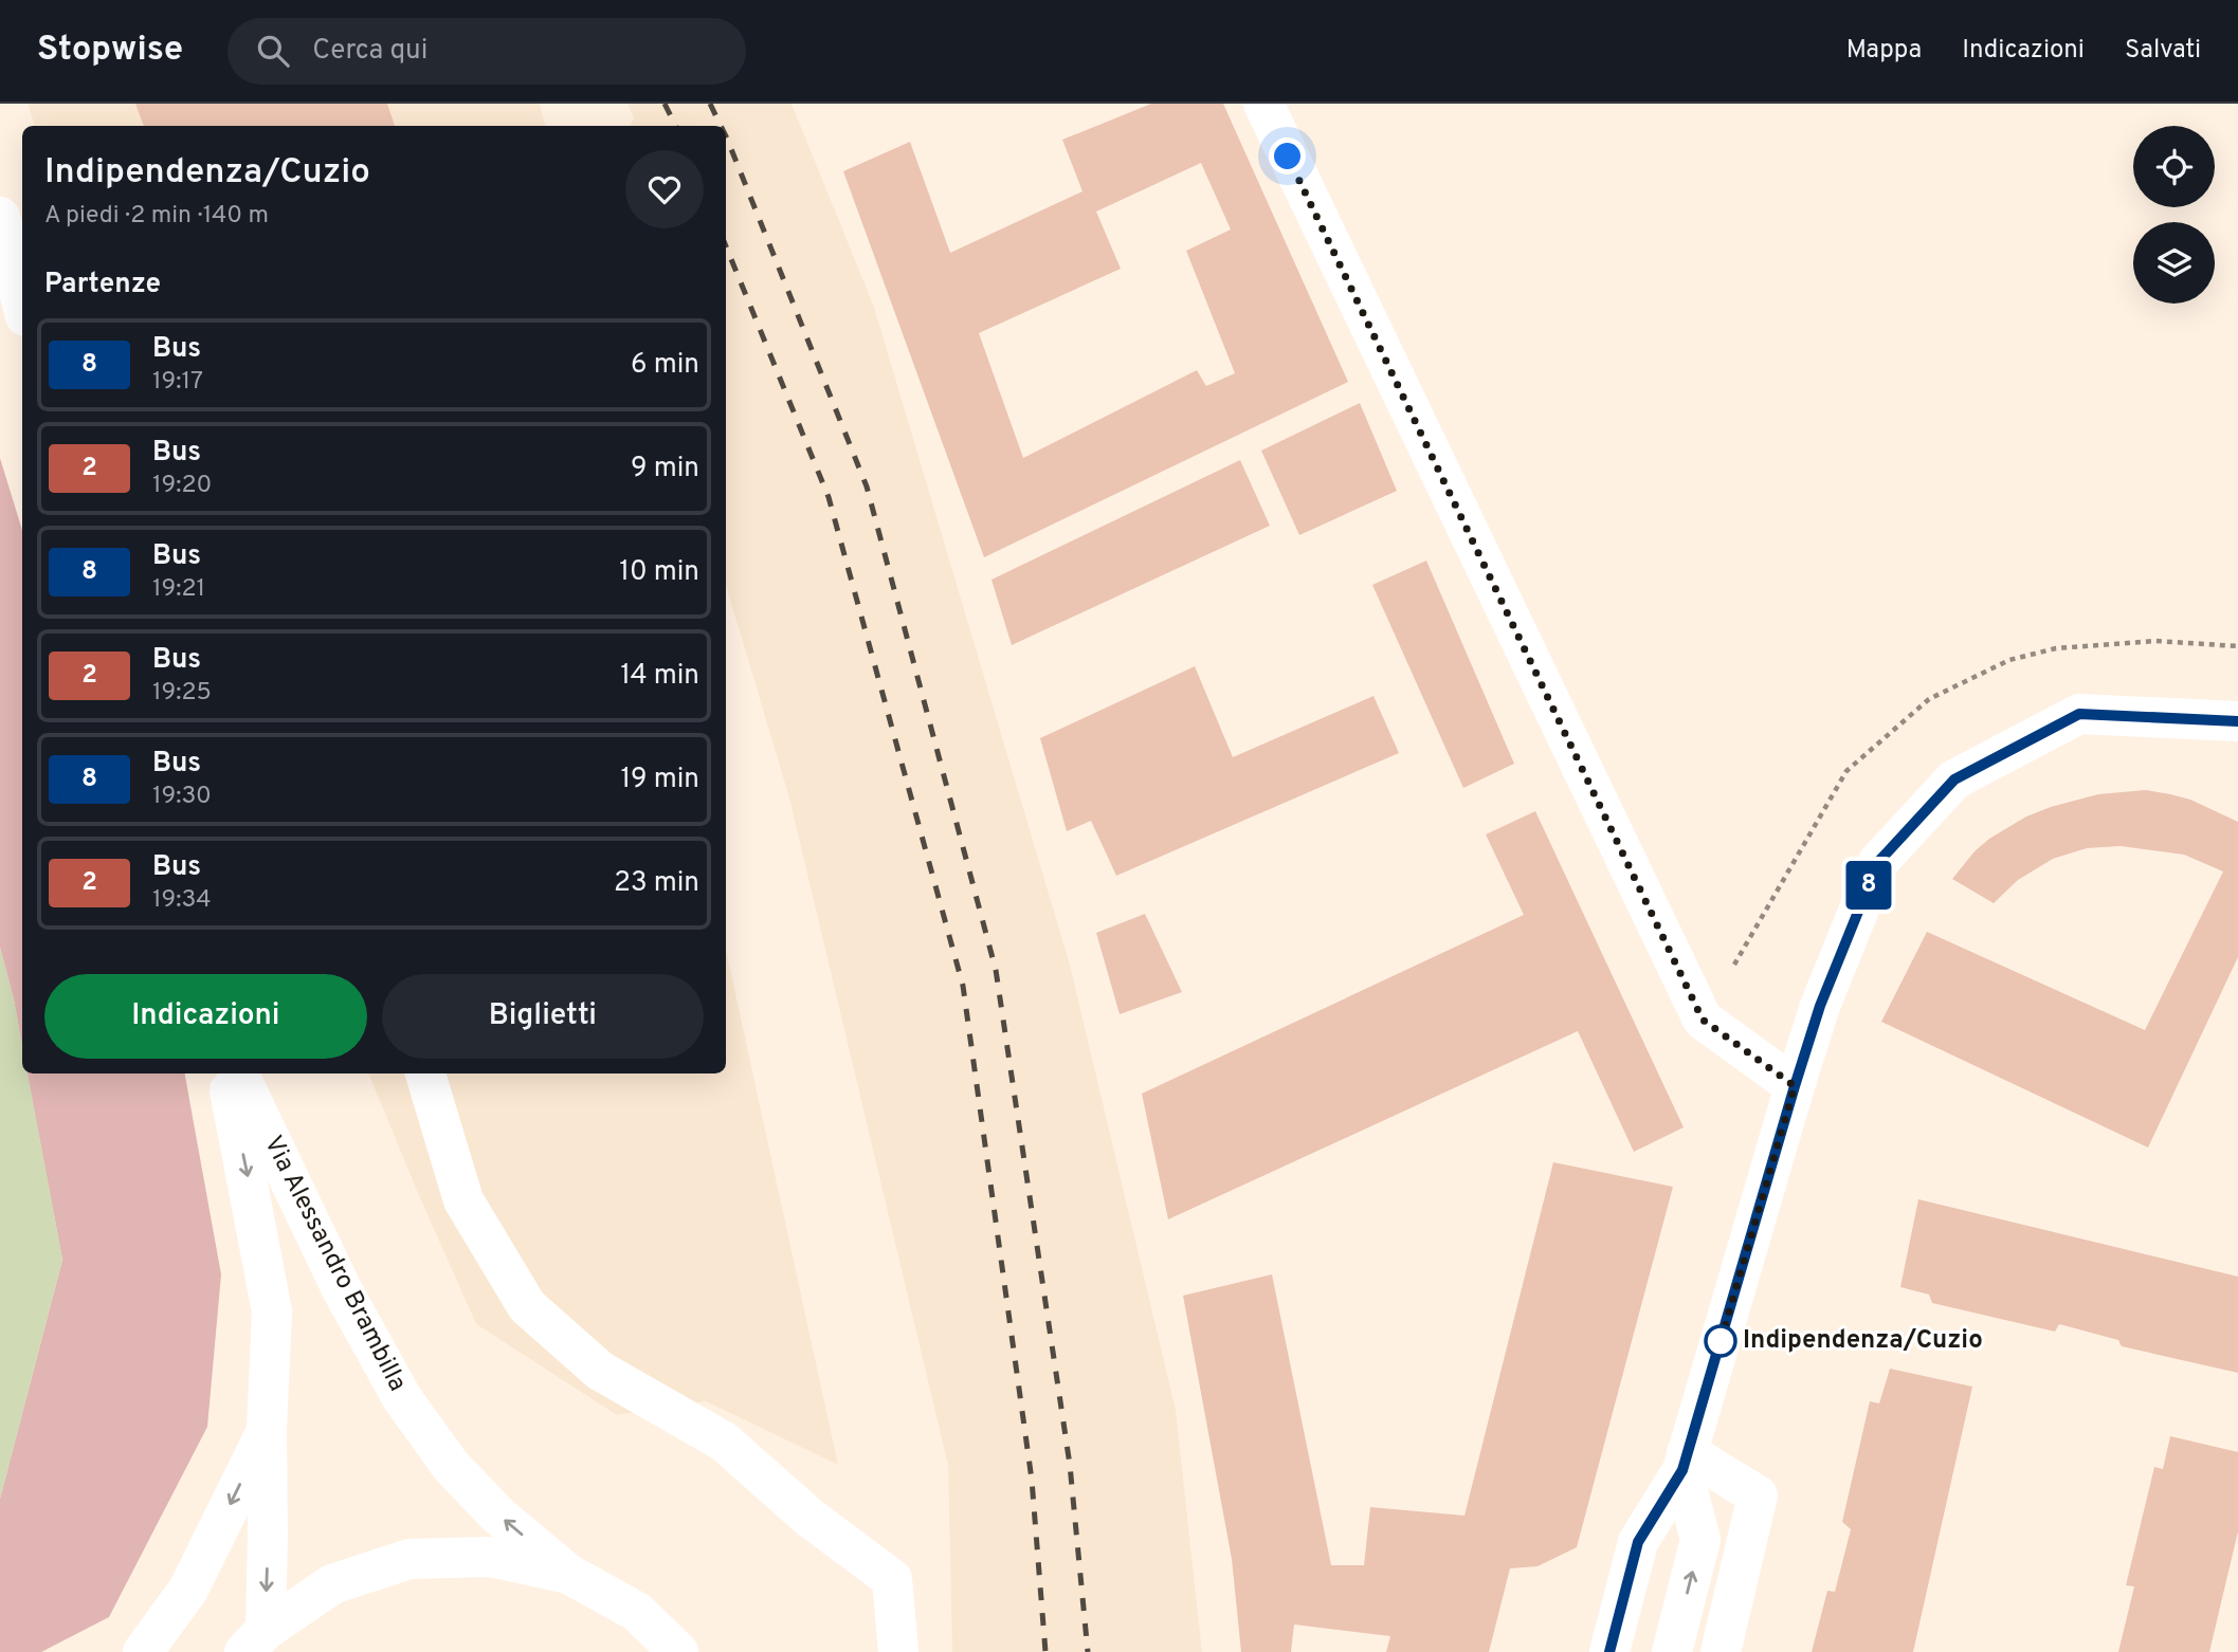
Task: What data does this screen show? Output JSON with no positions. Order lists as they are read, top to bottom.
{
  "streets": {
    "street": ["Via Alessandro Brambilla"]
  },
  "places": ["Indipendenza/Cuzio"],
  "lines": ["bus line 8"],
  "page": {
    "header": "Stopwise",
    "search": "Cerca qui",
    "nav": ["Mappa", "Indicazioni", "Salvati"],
    "on_map": "8",
    "heading": [
      ["Indipendenza/Cuzio", "A piedi · 2 min · 140 m"],
      "Partenze"
    ],
    "list": [
      {
        "mark": "8",
        "name": "Bus",
        "note": "19:17",
        "value": "6 min"
      },
      {
        "mark": "2",
        "name": "Bus",
        "note": "19:20",
        "value": "9 min"
      },
      {
        "mark": "8",
        "name": "Bus",
        "note": "19:21",
        "value": "10 min"
      },
      {
        "mark": "2",
        "name": "Bus",
        "note": "19:25",
        "value": "14 min"
      },
      {
        "mark": "8",
        "name": "Bus",
        "note": "19:30",
        "value": "19 min"
      },
      {
        "mark": "2",
        "name": "Bus",
        "note": "19:34",
        "value": "23 min"
      }
    ],
    "buttons": ["Indicazioni", "Biglietti"]
  }
}
